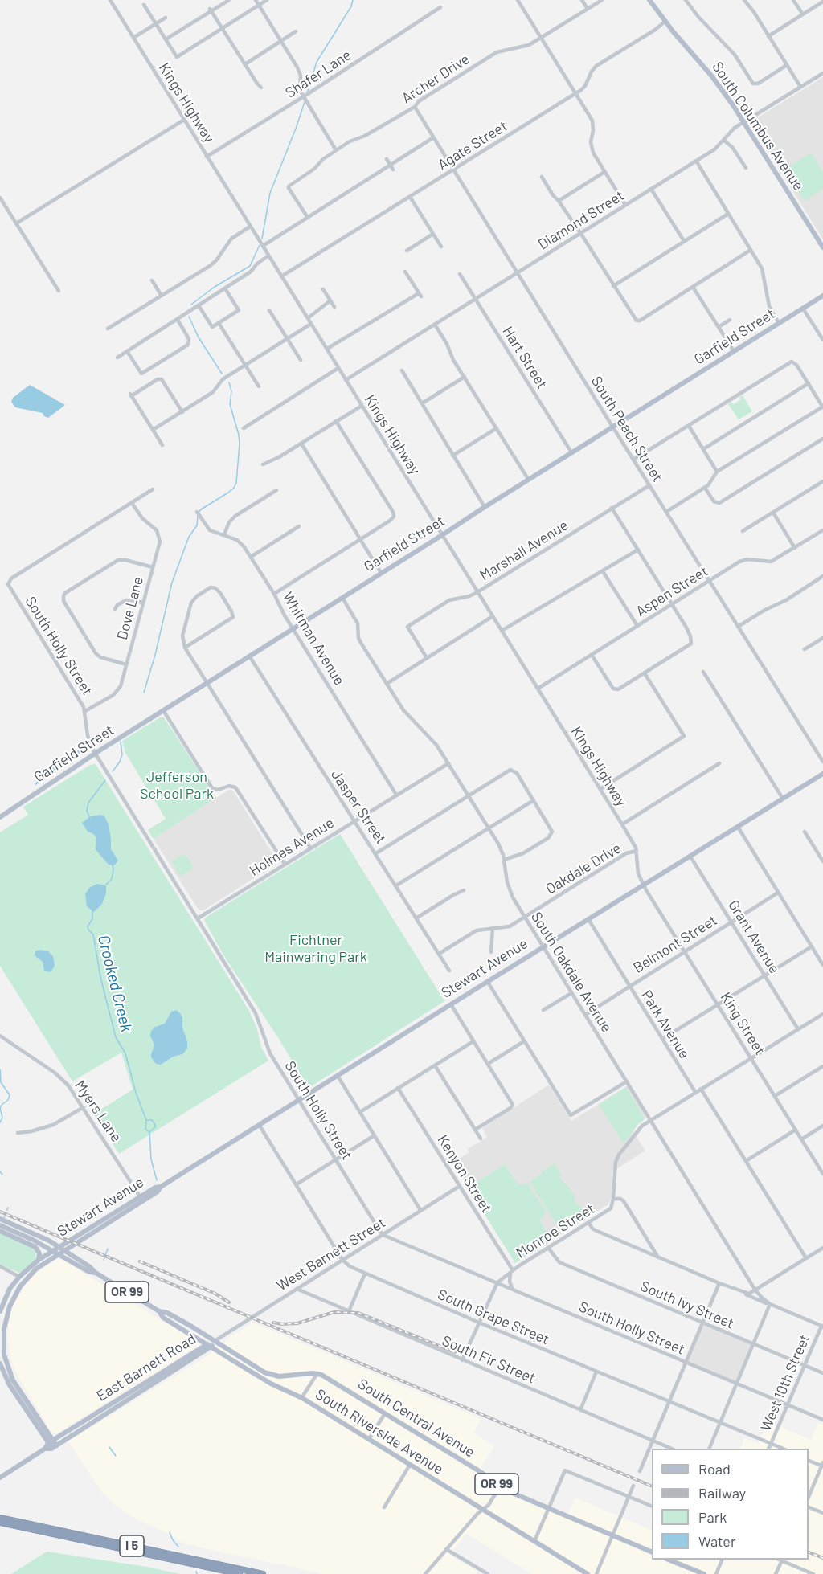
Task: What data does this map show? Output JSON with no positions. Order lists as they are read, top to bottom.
{
  "streets": {
    "highway": ["I 5"],
    "main road": [
      "South Columbus Avenue",
      "Garfield Street",
      "Stewart Avenue",
      "OR 99",
      "East Barnett Road",
      "South Central Avenue",
      "South Riverside Avenue"
    ],
    "street": [
      "Shafer Lane",
      "Archer Drive",
      "Kings Highway",
      "Agate Street",
      "Diamond Street",
      "Hart Street",
      "South Peach Street",
      "Marshall Avenue",
      "Aspen Street",
      "Dove Lane",
      "Whitman Avenue",
      "South Holly Street",
      "Jasper Street",
      "Holmes Avenue",
      "Oakdale Drive",
      "Grant Avenue",
      "Belmont Street",
      "South Oakdale Avenue",
      "King Street",
      "Park Avenue",
      "Myers Lane",
      "Kenyon Street",
      "Monroe Street",
      "West Barnett Street",
      "South Ivy Street",
      "South Grape Street",
      "South Fir Street",
      "West 10th Street"
    ]
  },
  "crossings": [
    ["Shafer Lane", "Kings Highway"],
    ["Archer Drive", "South Peach Street"],
    ["Kings Highway", "Agate Street"],
    ["Kings Highway", "Diamond Street"],
    ["Kings Highway", "Garfield Street"],
    ["Kings Highway", "Marshall Avenue"],
    ["Kings Highway", "Aspen Street"],
    ["Kings Highway", "Oakdale Drive"],
    ["Kings Highway", "Stewart Avenue"],
    ["Kings Highway", "King Street"],
    ["South Columbus Avenue", "Agate Street"],
    ["South Columbus Avenue", "Diamond Street"],
    ["Agate Street", "South Peach Street"],
    ["Diamond Street", "Hart Street"],
    ["Diamond Street", "South Peach Street"],
    ["Garfield Street", "Hart Street"],
    ["Garfield Street", "South Peach Street"],
    ["Garfield Street", "Whitman Avenue"],
    ["Garfield Street", "South Holly Street"],
    ["Garfield Street", "Jasper Street"],
    ["Garfield Street", "South Oakdale Avenue"],
    ["South Peach Street", "Marshall Avenue"],
    ["South Peach Street", "Aspen Street"],
    ["Dove Lane", "South Holly Street"],
    ["Whitman Avenue", "Holmes Avenue"],
    ["South Holly Street", "Holmes Avenue"],
    ["South Holly Street", "Stewart Avenue"],
    ["South Holly Street", "Monroe Street"],
    ["South Holly Street", "West Barnett Street"],
    ["South Holly Street", "West 10th Street"],
    ["Jasper Street", "Holmes Avenue"],
    ["Jasper Street", "Oakdale Drive"],
    ["Holmes Avenue", "South Oakdale Avenue"],
    ["Oakdale Drive", "South Oakdale Avenue"],
    ["Grant Avenue", "Belmont Street"],
    ["Grant Avenue", "Stewart Avenue"],
    ["Grant Avenue", "Monroe Street"],
    ["Belmont Street", "South Oakdale Avenue"],
    ["Belmont Street", "King Street"],
    ["Belmont Street", "Park Avenue"],
    ["Stewart Avenue", "South Oakdale Avenue"],
    ["Stewart Avenue", "King Street"],
    ["Stewart Avenue", "Park Avenue"],
    ["Stewart Avenue", "Myers Lane"],
    ["Stewart Avenue", "OR 99"],
    ["Stewart Avenue", "South Grape Street"],
    ["Stewart Avenue", "South Riverside Avenue"],
    ["South Oakdale Avenue", "Monroe Street"],
    ["South Oakdale Avenue", "West 10th Street"],
    ["King Street", "Monroe Street"],
    ["Park Avenue", "Monroe Street"],
    ["Kenyon Street", "Monroe Street"],
    ["Kenyon Street", "West Barnett Street"],
    ["Monroe Street", "South Ivy Street"],
    ["Monroe Street", "South Grape Street"],
    ["Monroe Street", "South Fir Street"],
    ["West Barnett Street", "South Grape Street"],
    ["West Barnett Street", "South Fir Street"],
    ["West Barnett Street", "East Barnett Road"],
    ["West Barnett Street", "South Riverside Avenue"],
    ["OR 99", "South Central Avenue"],
    ["OR 99", "South Riverside Avenue"],
    ["South Ivy Street", "West 10th Street"],
    ["South Grape Street", "West 10th Street"],
    ["East Barnett Road", "South Riverside Avenue"]
  ],
  "water": ["Crooked Creek"],
  "parks": ["Jefferson School Park", "Fichtner Mainwaring Park"],
  "legend": [
    "Road",
    "Railway",
    "Park",
    "Water"
  ]
}
